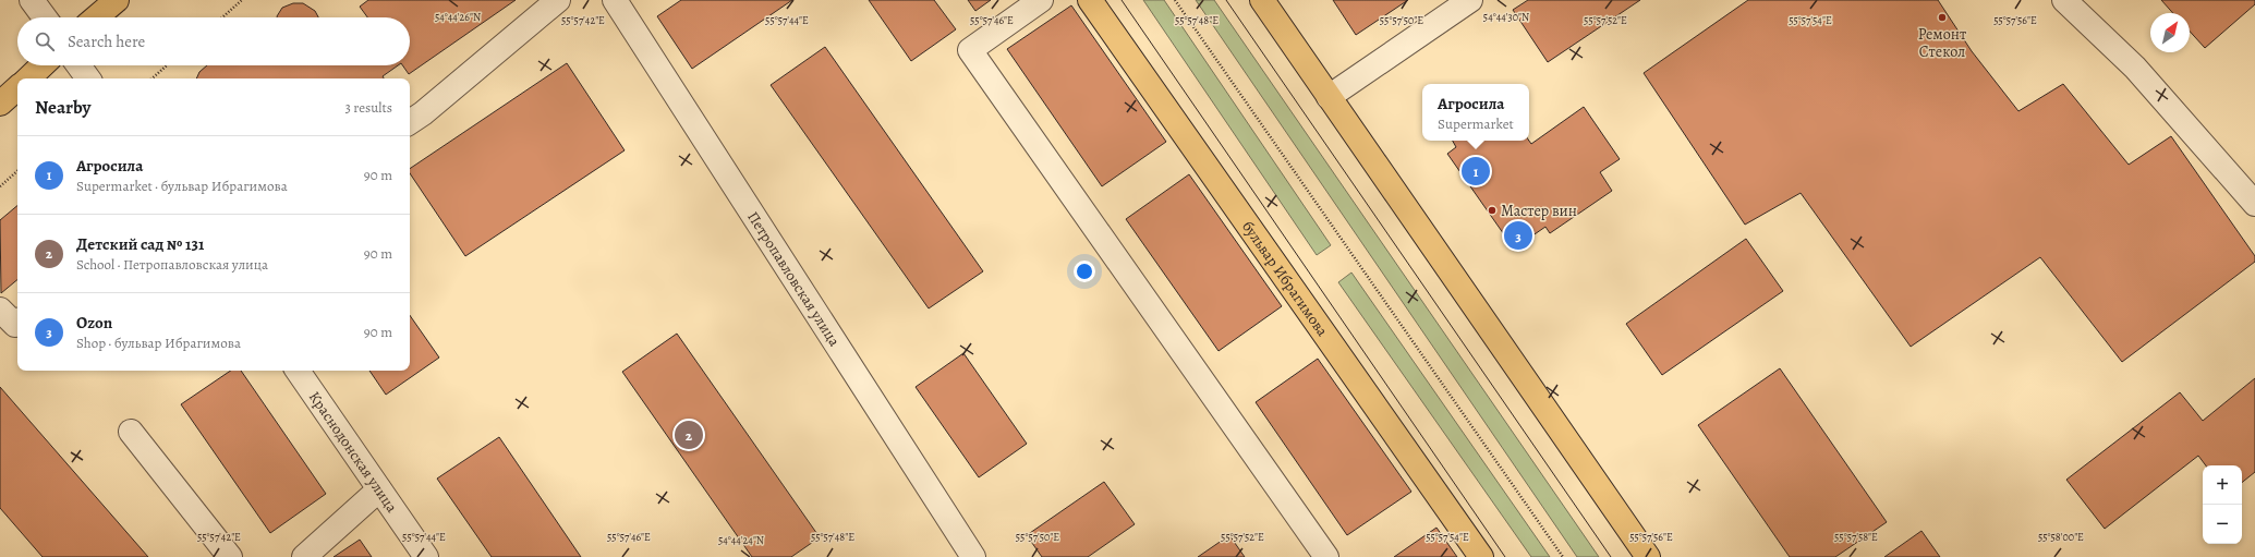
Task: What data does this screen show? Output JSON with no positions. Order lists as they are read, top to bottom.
{
  "streets": {
    "main road": ["бульвар Ибрагимова"],
    "street": ["Петропавловская улица", "Краснодонская улица"]
  },
  "places": ["Ремонт Стекол", "Мастер вин"],
  "north": "top right",
  "page": {
    "search": "Search here",
    "heading": ["Nearby", "3 results"],
    "popup": ["Агросила", "Supermarket"],
    "list": [
      {
        "mark": "1",
        "name": "Агросила",
        "note": "Supermarket · бульвар Ибрагимова",
        "value": "90 m"
      },
      {
        "mark": "2",
        "name": "Детский сад № 131",
        "note": "School · Петропавловская улица",
        "value": "90 m"
      },
      {
        "mark": "3",
        "name": "Ozon",
        "note": "Shop · бульвар Ибрагимова",
        "value": "90 m"
      }
    ],
    "pins": ["1", "3", "2"],
    "map_buttons": ["+", "−"]
  },
  "coordinates": [
    "54°44'26\"N",
    "54°44'30\"N",
    "55°57'44\"E",
    "55°57'46\"E",
    "55°57'48\"E",
    "55°57'52\"E",
    "55°57'54\"E",
    "55°57'56\"E",
    "55°57'42\"E",
    "55°57'50\"E",
    "55°57'58\"E",
    "55°58'00\"E",
    "54°44'24\"N"
  ]
}
